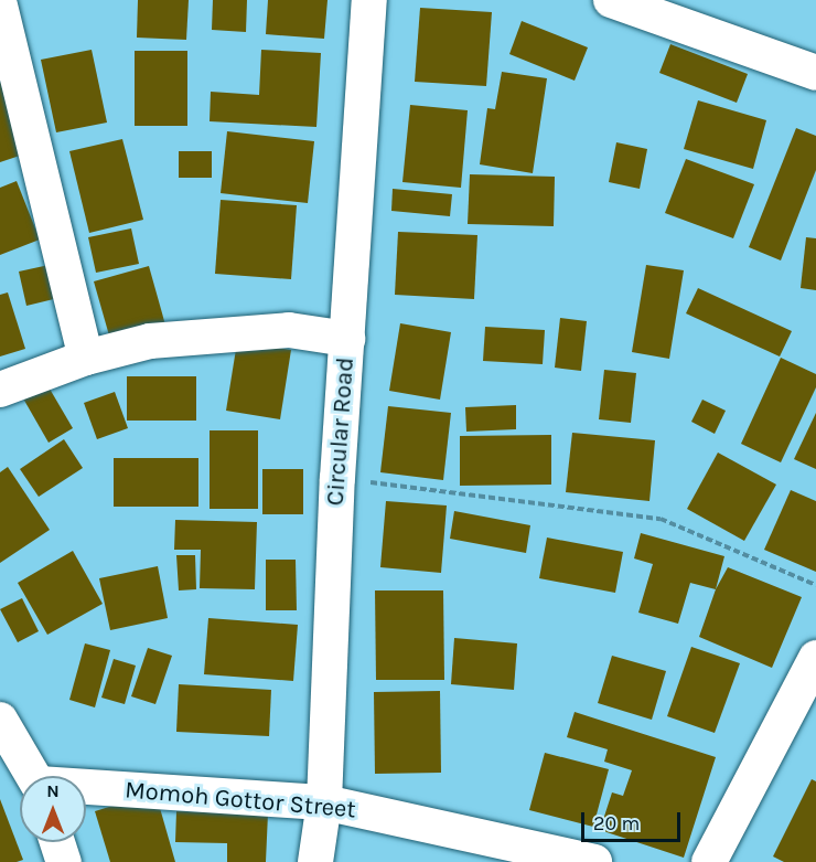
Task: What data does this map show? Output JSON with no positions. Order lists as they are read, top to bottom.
{
  "streets": {
    "street": ["Circular Road", "Momoh Gottor Street"]
  },
  "crossings": [
    ["Circular Road", "Momoh Gottor Street"]
  ],
  "scale_bar": "20 m",
  "north": "top"
}
